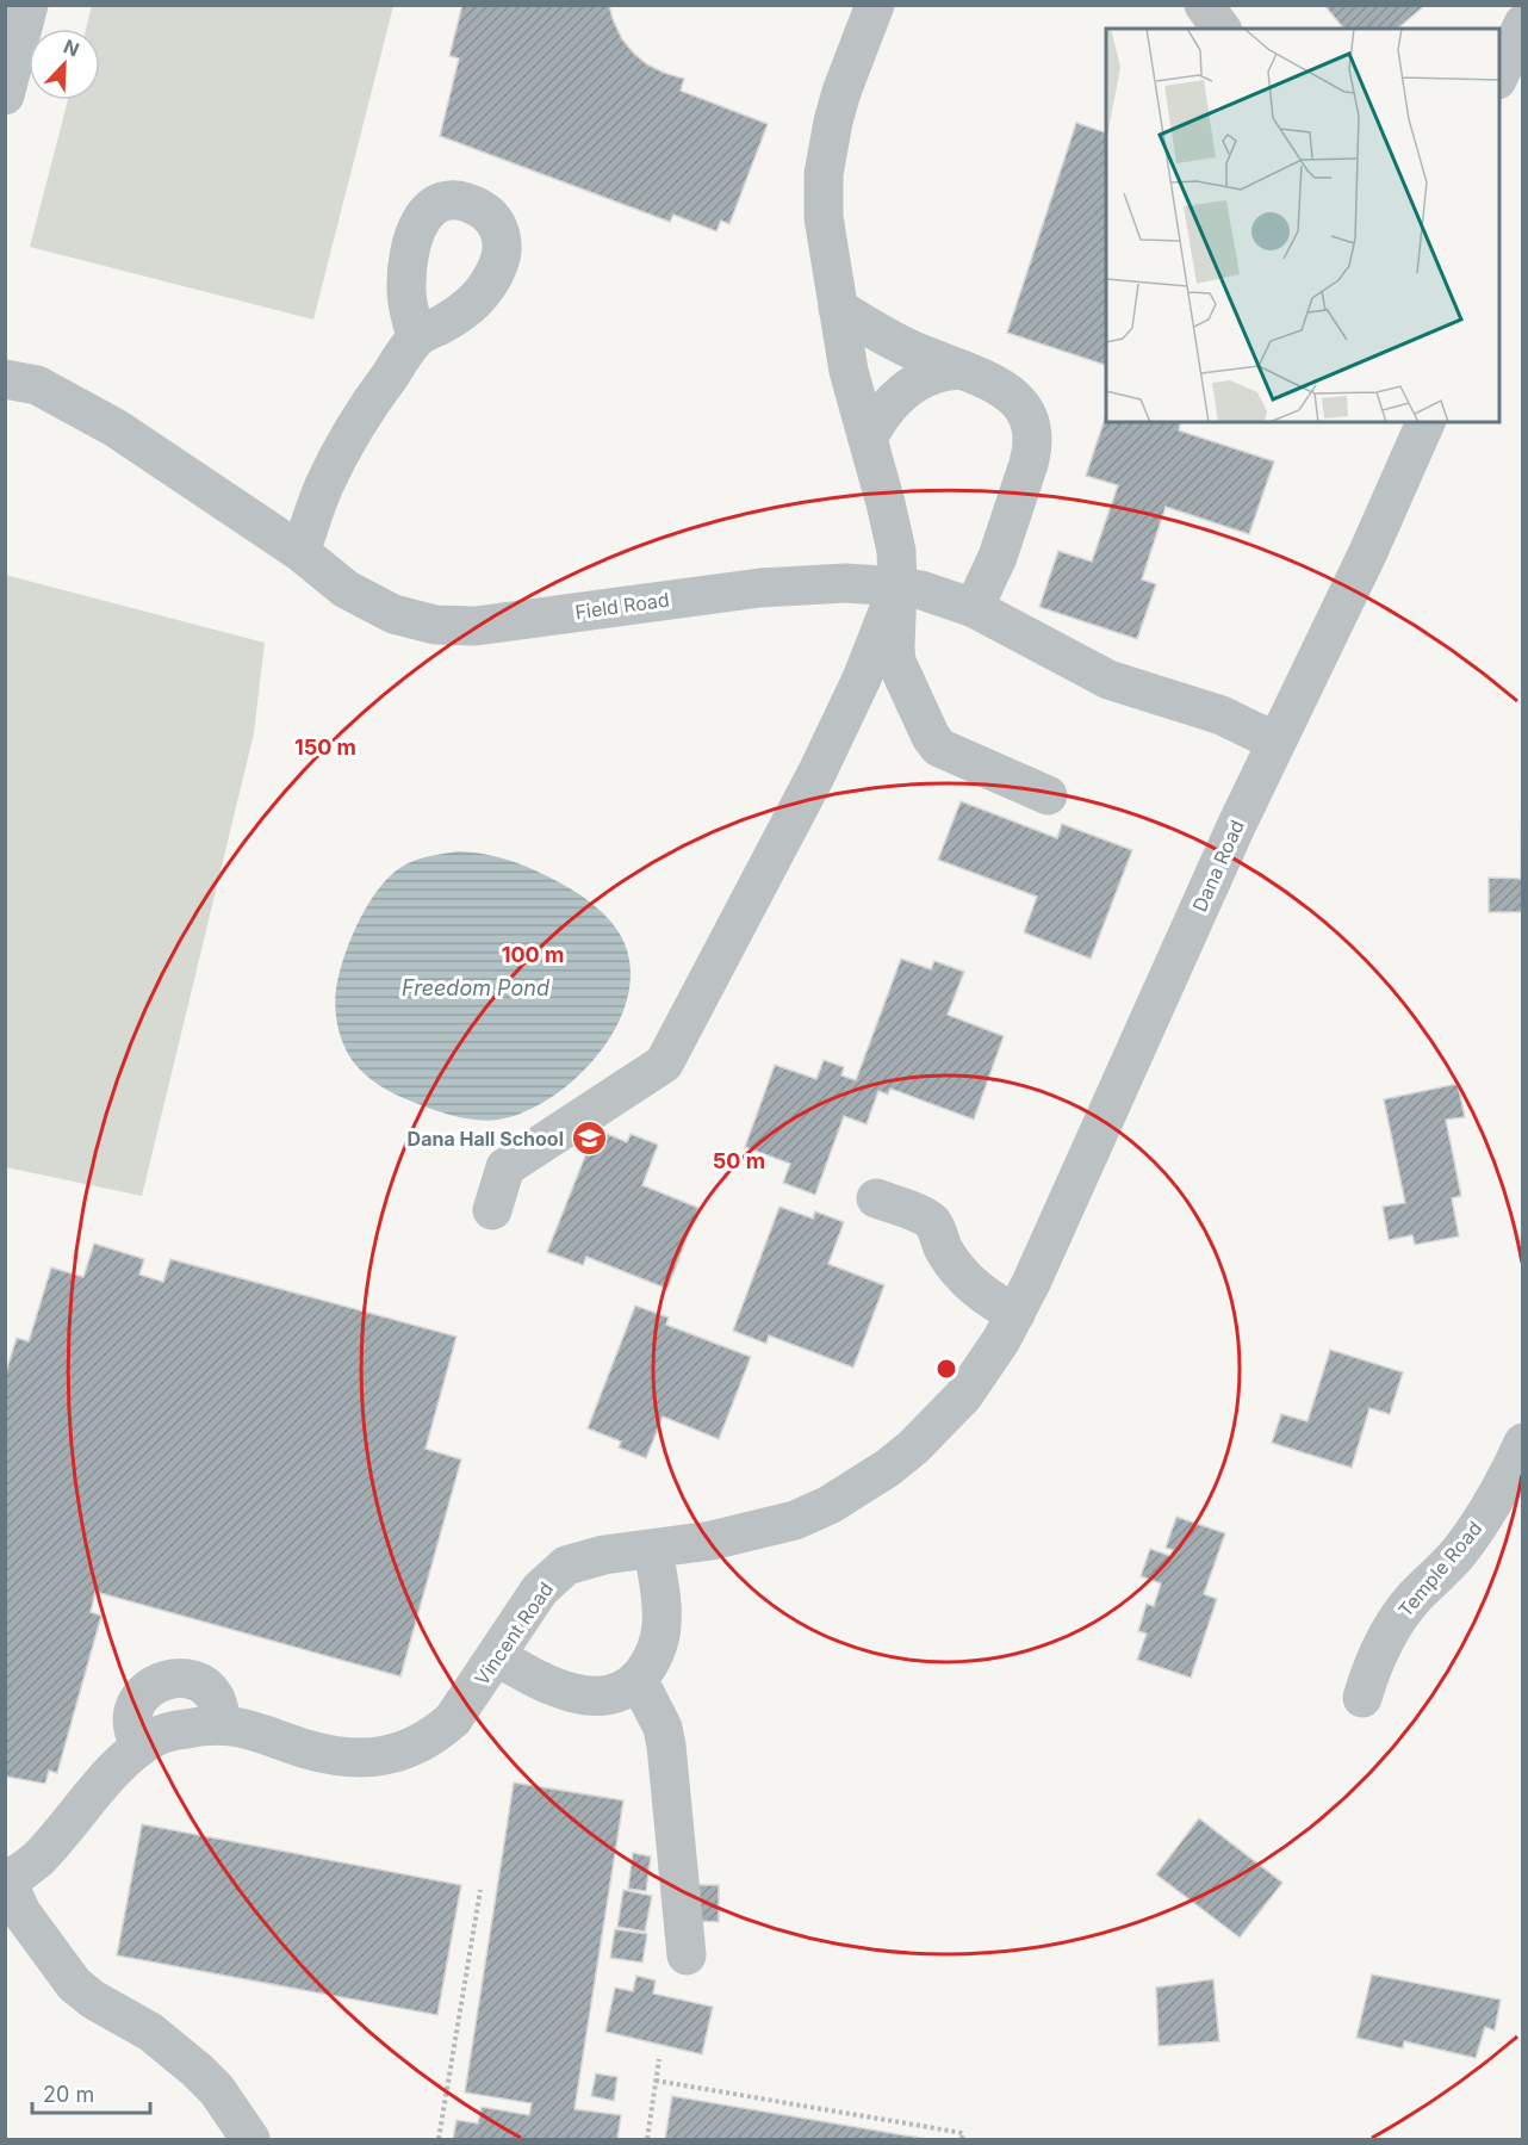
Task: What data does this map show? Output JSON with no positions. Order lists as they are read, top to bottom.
{
  "streets": {
    "street": [
      "Field Road",
      "Dana Road",
      "Temple Road",
      "Vincent Road"
    ]
  },
  "crossings": [
    ["Field Road", "Dana Road"],
    ["Dana Road", "Vincent Road"]
  ],
  "water": ["Freedom Pond"],
  "places": {
    "school or university": ["Dana Hall School"]
  },
  "scale_bar": "20 m",
  "north": "top right",
  "rings": ["150 m", "100 m", "50 m"]
}
